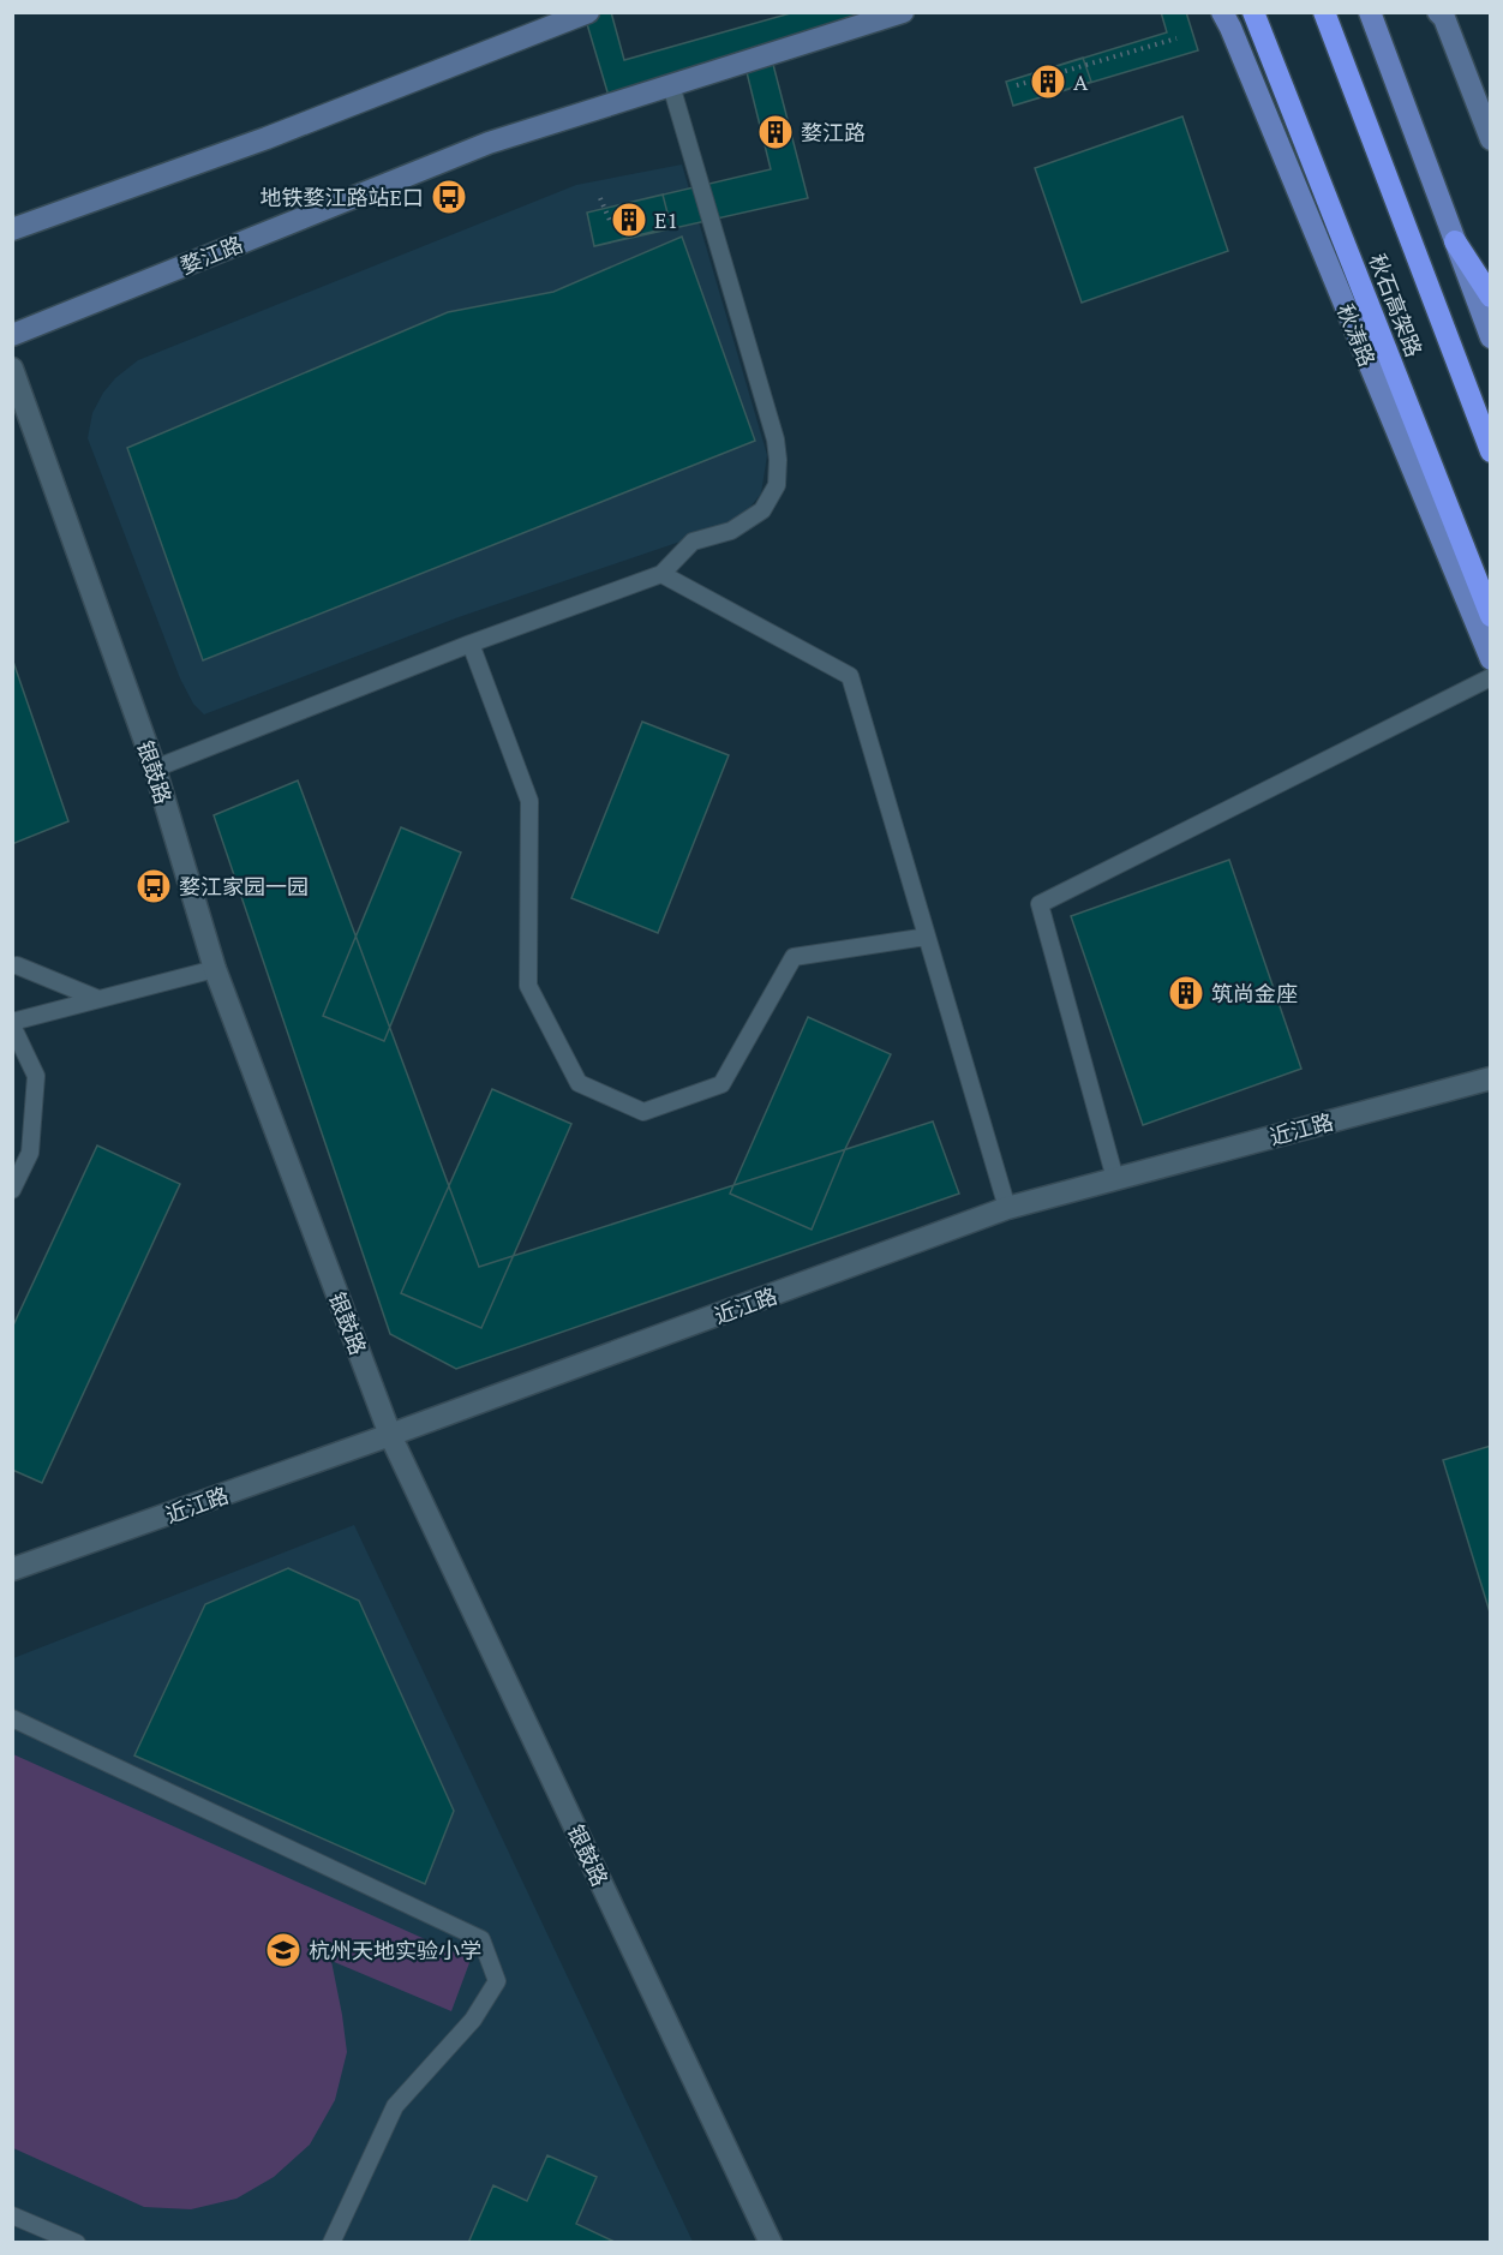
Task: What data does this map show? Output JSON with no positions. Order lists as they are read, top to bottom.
{
  "streets": {
    "highway": ["秋石高架路"],
    "main road": ["婺江路", "秋涛路"],
    "street": ["银鼓路", "近江路"]
  },
  "crossings": [
    ["银鼓路", "近江路"]
  ],
  "places": {
    "building": [
      "A",
      "婺江路",
      "E1",
      "筑尚金座"
    ],
    "bus stop": ["地铁婺江路站E口", "婺江家园一园"],
    "school or university": ["杭州天地实验小学"]
  }
}
